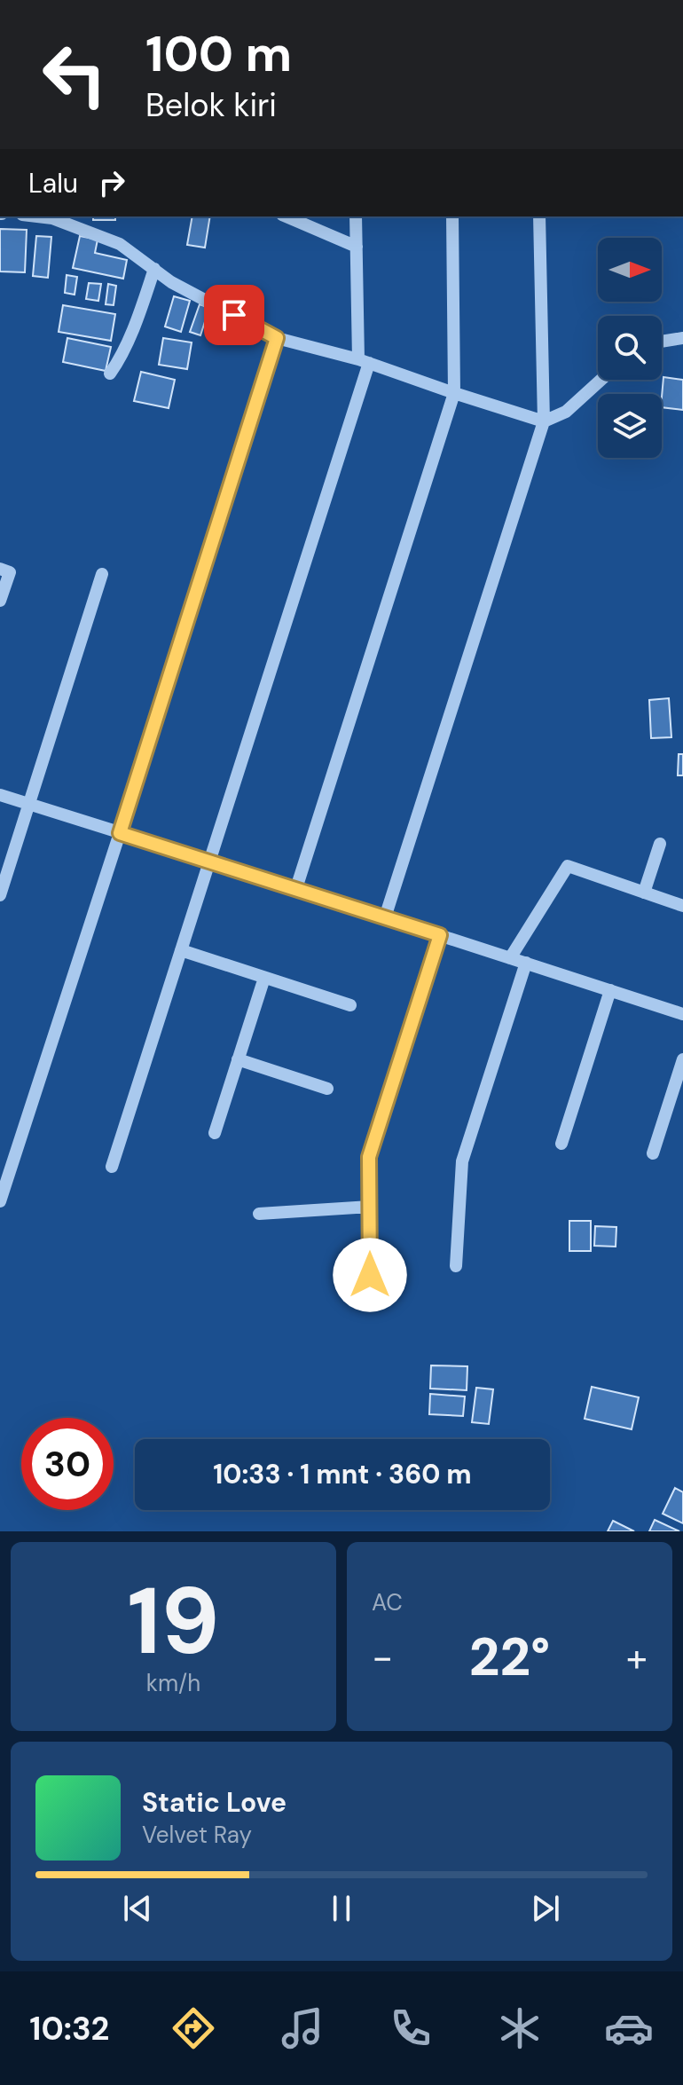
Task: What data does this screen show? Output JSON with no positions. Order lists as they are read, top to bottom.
{
  "north": "right",
  "page": {
    "turn": ["100 m", "Belok kiri"],
    "then": "Lalu",
    "limit": "30",
    "trip": "10:33 · 1 mnt · 360 m",
    "tile": [
      ["19", "km/h"],
      "AC"
    ],
    "heat": ["−", "22°", "+"],
    "song": ["Static Love", "Velvet Ray"],
    "tabs": "10:32"
  }
}
